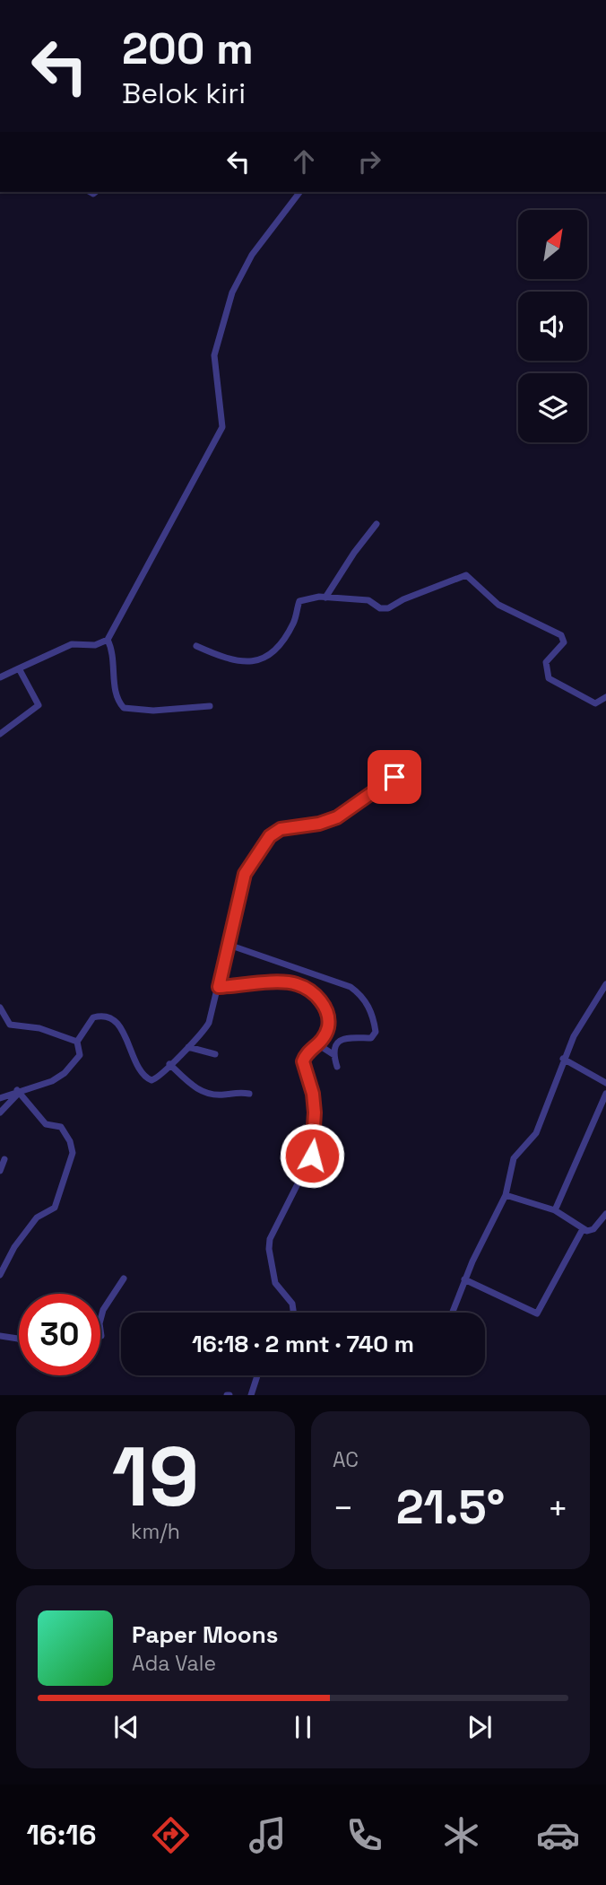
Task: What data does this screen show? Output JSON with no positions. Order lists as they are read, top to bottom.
{
  "north": "top right",
  "page": {
    "turn": ["200 m", "Belok kiri"],
    "limit": "30",
    "trip": "16:18 · 2 mnt · 740 m",
    "tile": [
      ["19", "km/h"],
      "AC"
    ],
    "heat": ["−", "21.5°", "+"],
    "song": ["Paper Moons", "Ada Vale"],
    "tabs": "16:16"
  }
}
